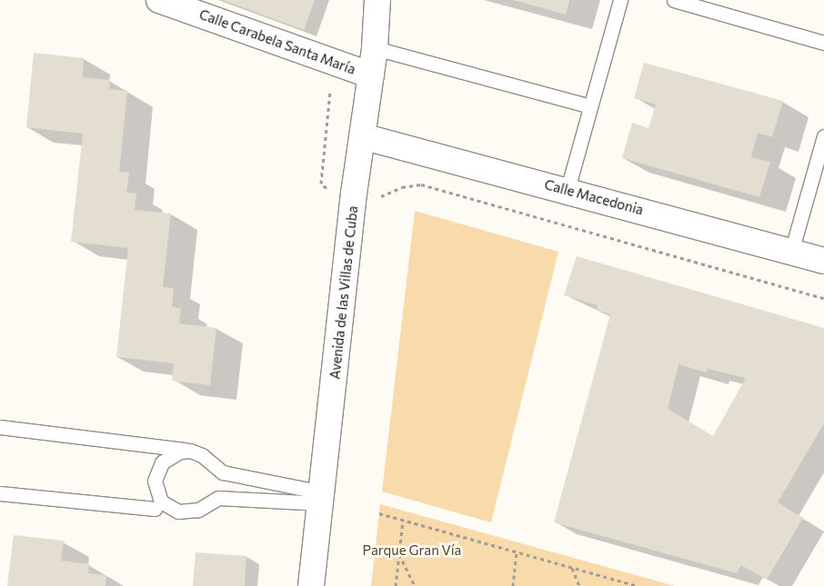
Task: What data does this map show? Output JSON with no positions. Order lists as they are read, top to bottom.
{
  "streets": {
    "street": ["Calle Carabela Santa María", "Calle Macedonia", "Avenida de las Villas de Cuba"]
  },
  "crossings": [
    ["Calle Carabela Santa María", "Avenida de las Villas de Cuba"],
    ["Calle Macedonia", "Avenida de las Villas de Cuba"]
  ],
  "parks": ["Parque Gran Vía"]
}
